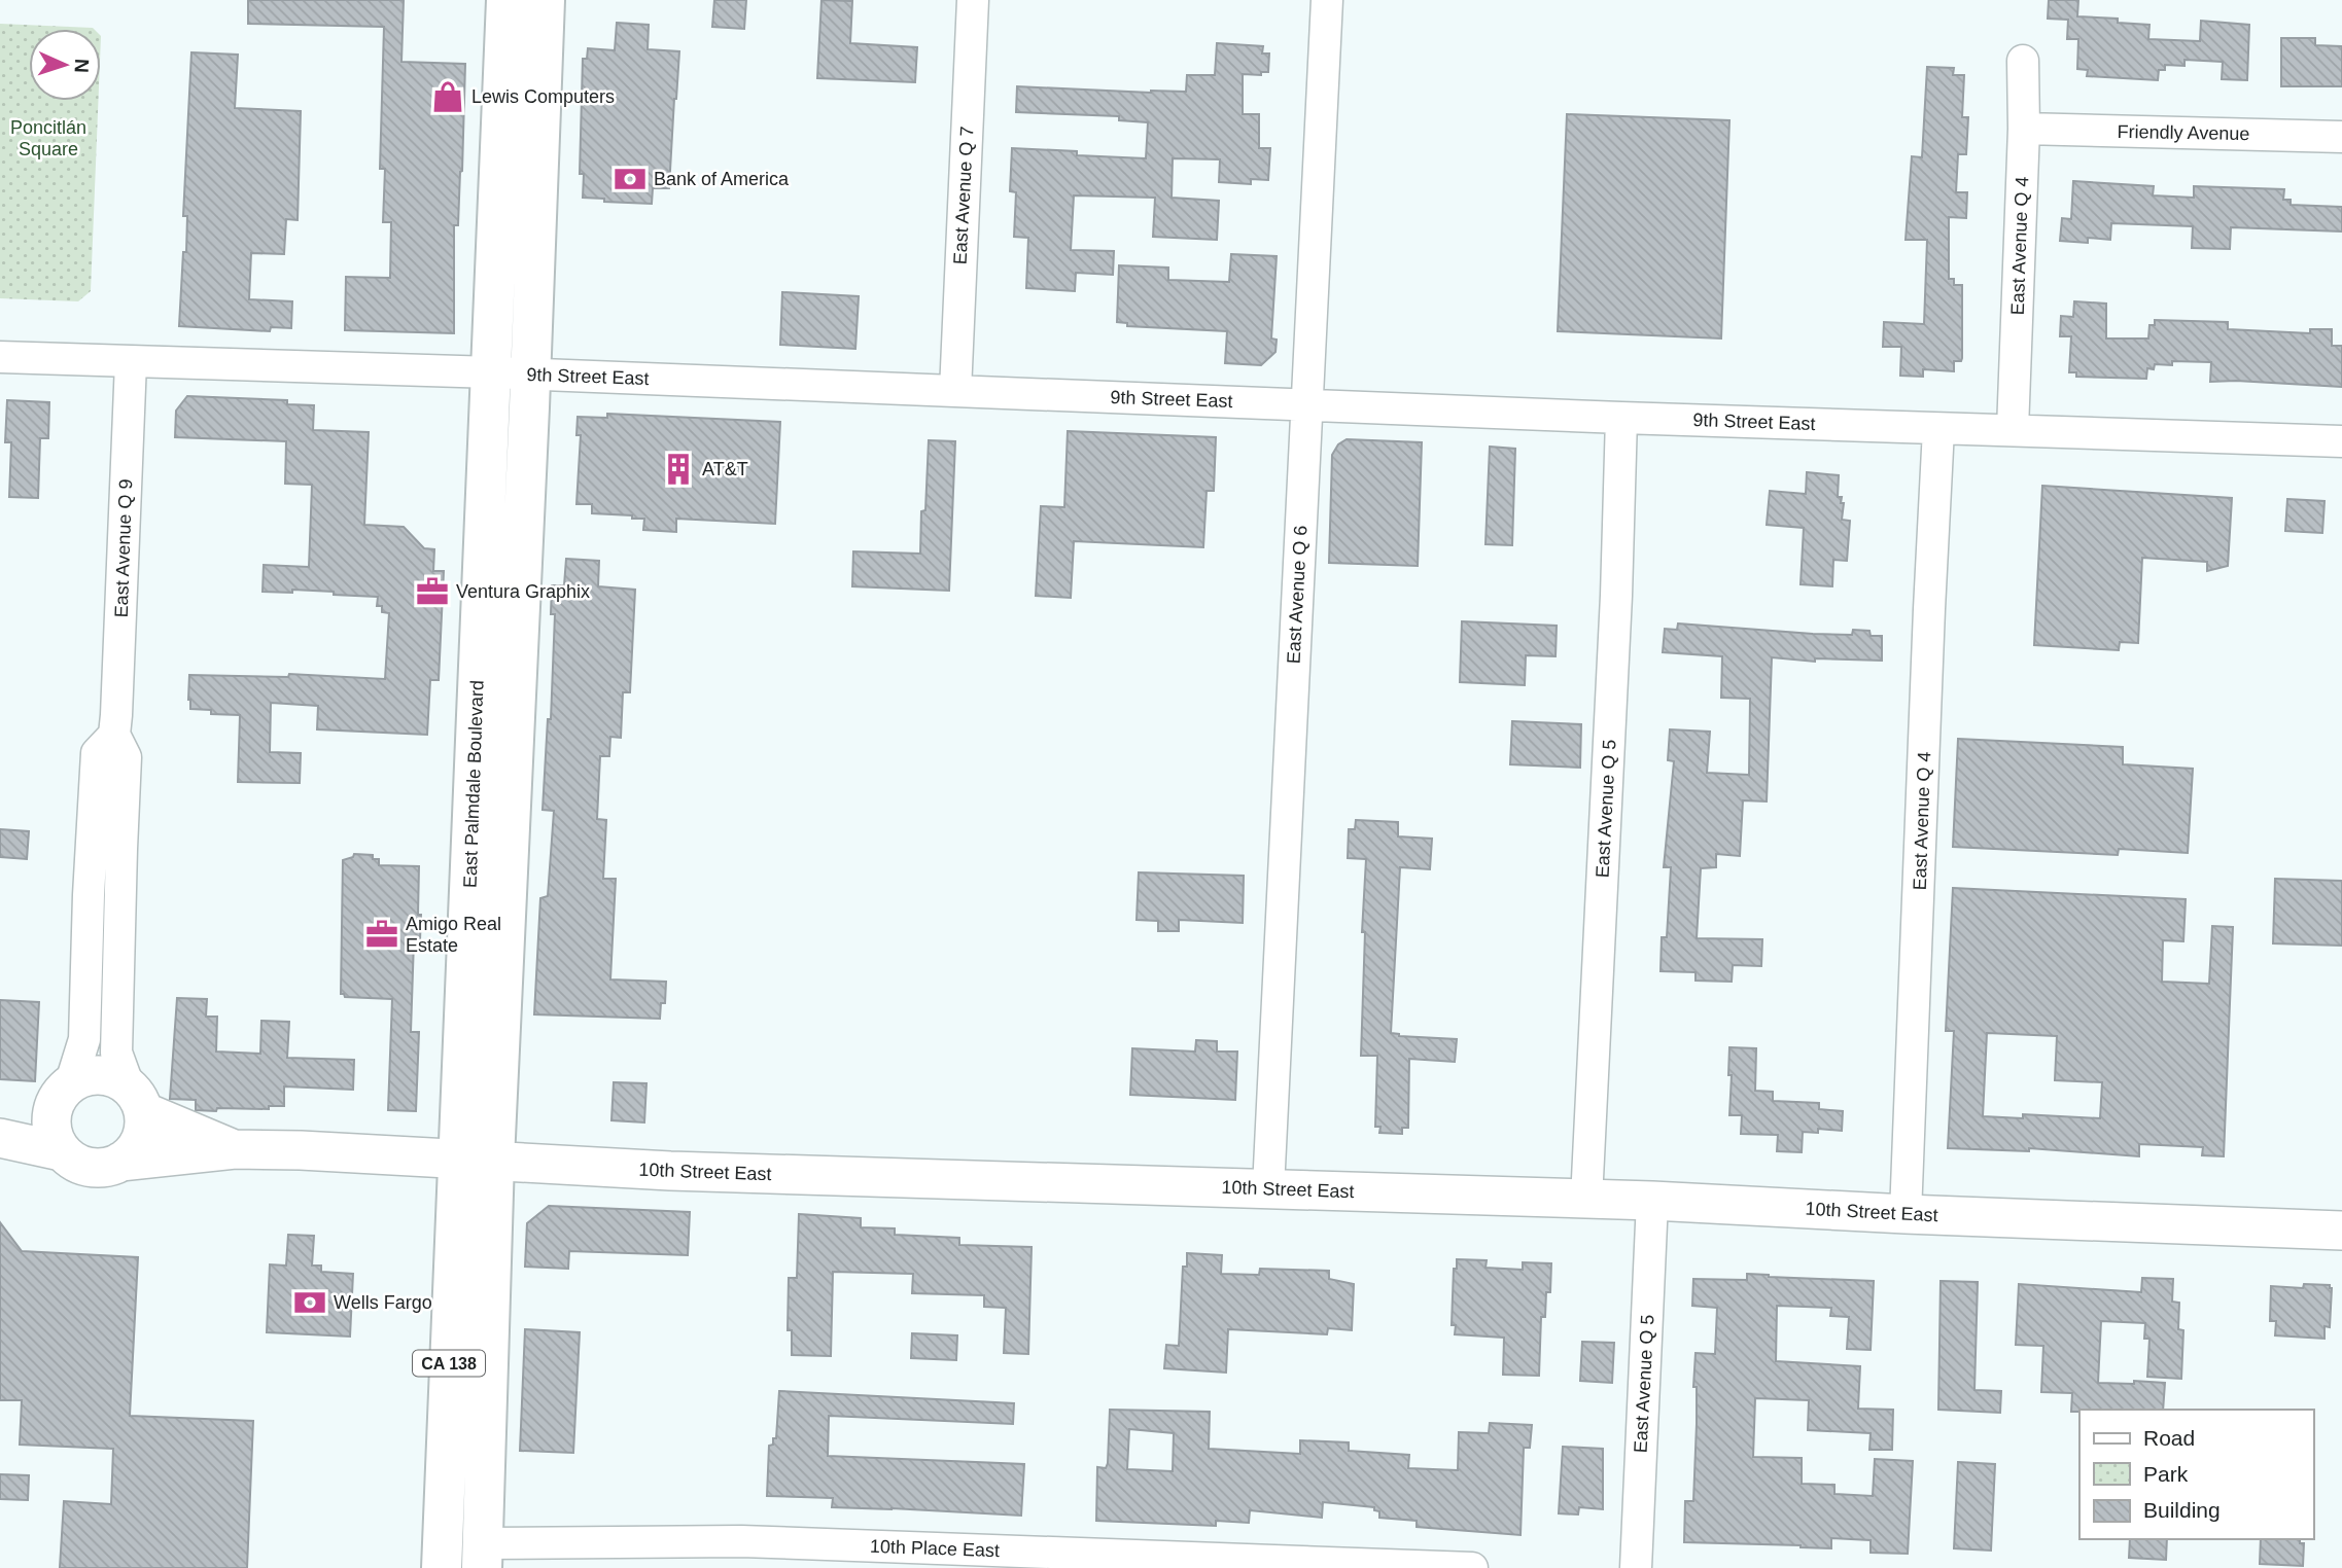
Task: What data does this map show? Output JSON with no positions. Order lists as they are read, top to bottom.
{
  "streets": {
    "highway": ["CA 138"],
    "main road": ["10th Street East"],
    "street": [
      "Friendly Avenue",
      "East Avenue Q 7",
      "East Avenue Q 4",
      "9th Street East",
      "East Avenue Q 9",
      "East Avenue Q 6",
      "East Avenue Q 5",
      "10th Place East"
    ]
  },
  "crossings": [
    ["Friendly Avenue", "East Avenue Q 4"],
    ["East Avenue Q 7", "9th Street East"],
    ["East Avenue Q 4", "9th Street East"],
    ["East Avenue Q 4", "10th Street East"],
    ["9th Street East", "East Avenue Q 9"],
    ["9th Street East", "East Avenue Q 6"],
    ["9th Street East", "East Avenue Q 5"],
    ["9th Street East", "CA 138"],
    ["East Avenue Q 9", "10th Street East"],
    ["East Avenue Q 6", "10th Street East"],
    ["East Avenue Q 5", "10th Street East"],
    ["10th Street East", "CA 138"],
    ["CA 138", "10th Place East"]
  ],
  "parks": ["Poncitlán Square"],
  "places": {
    "shop": ["Lewis Computers"],
    "bank": ["Bank of America", "Wells Fargo"],
    "building": ["AT&T"],
    "office": ["Ventura Graphix", "Amigo Real Estate"]
  },
  "legend": ["Road", "Park", "Building"],
  "north": "right"
}
